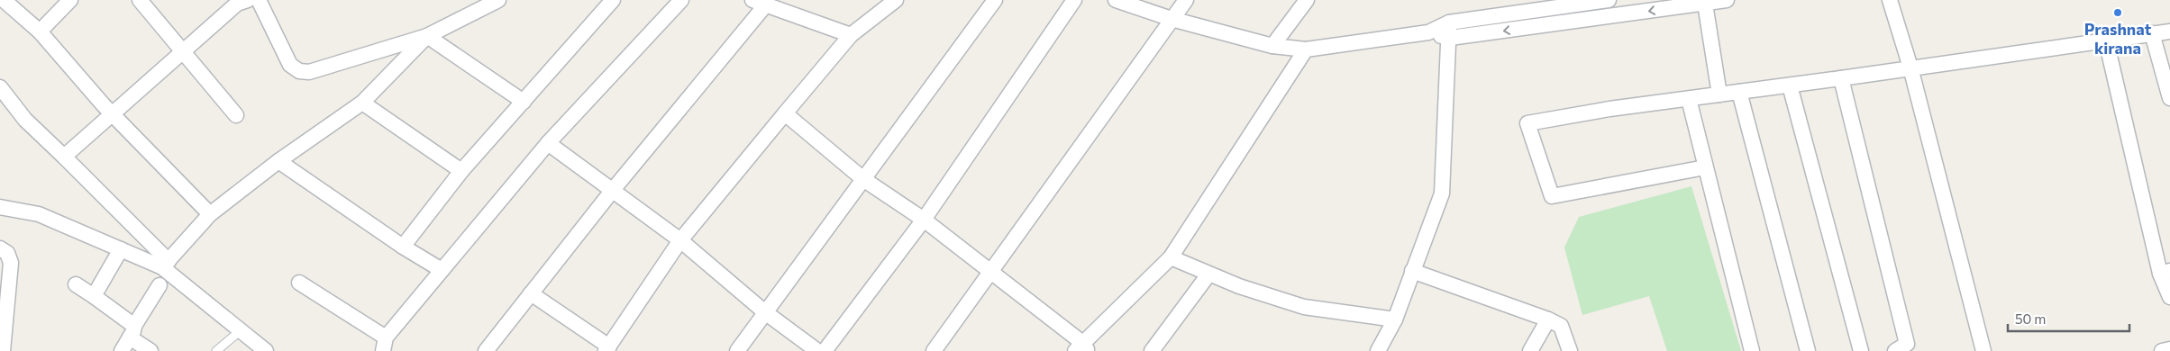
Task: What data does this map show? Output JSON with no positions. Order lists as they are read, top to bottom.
{
  "places": ["Prashnat kirana"],
  "scale_bar": "50 m"
}
